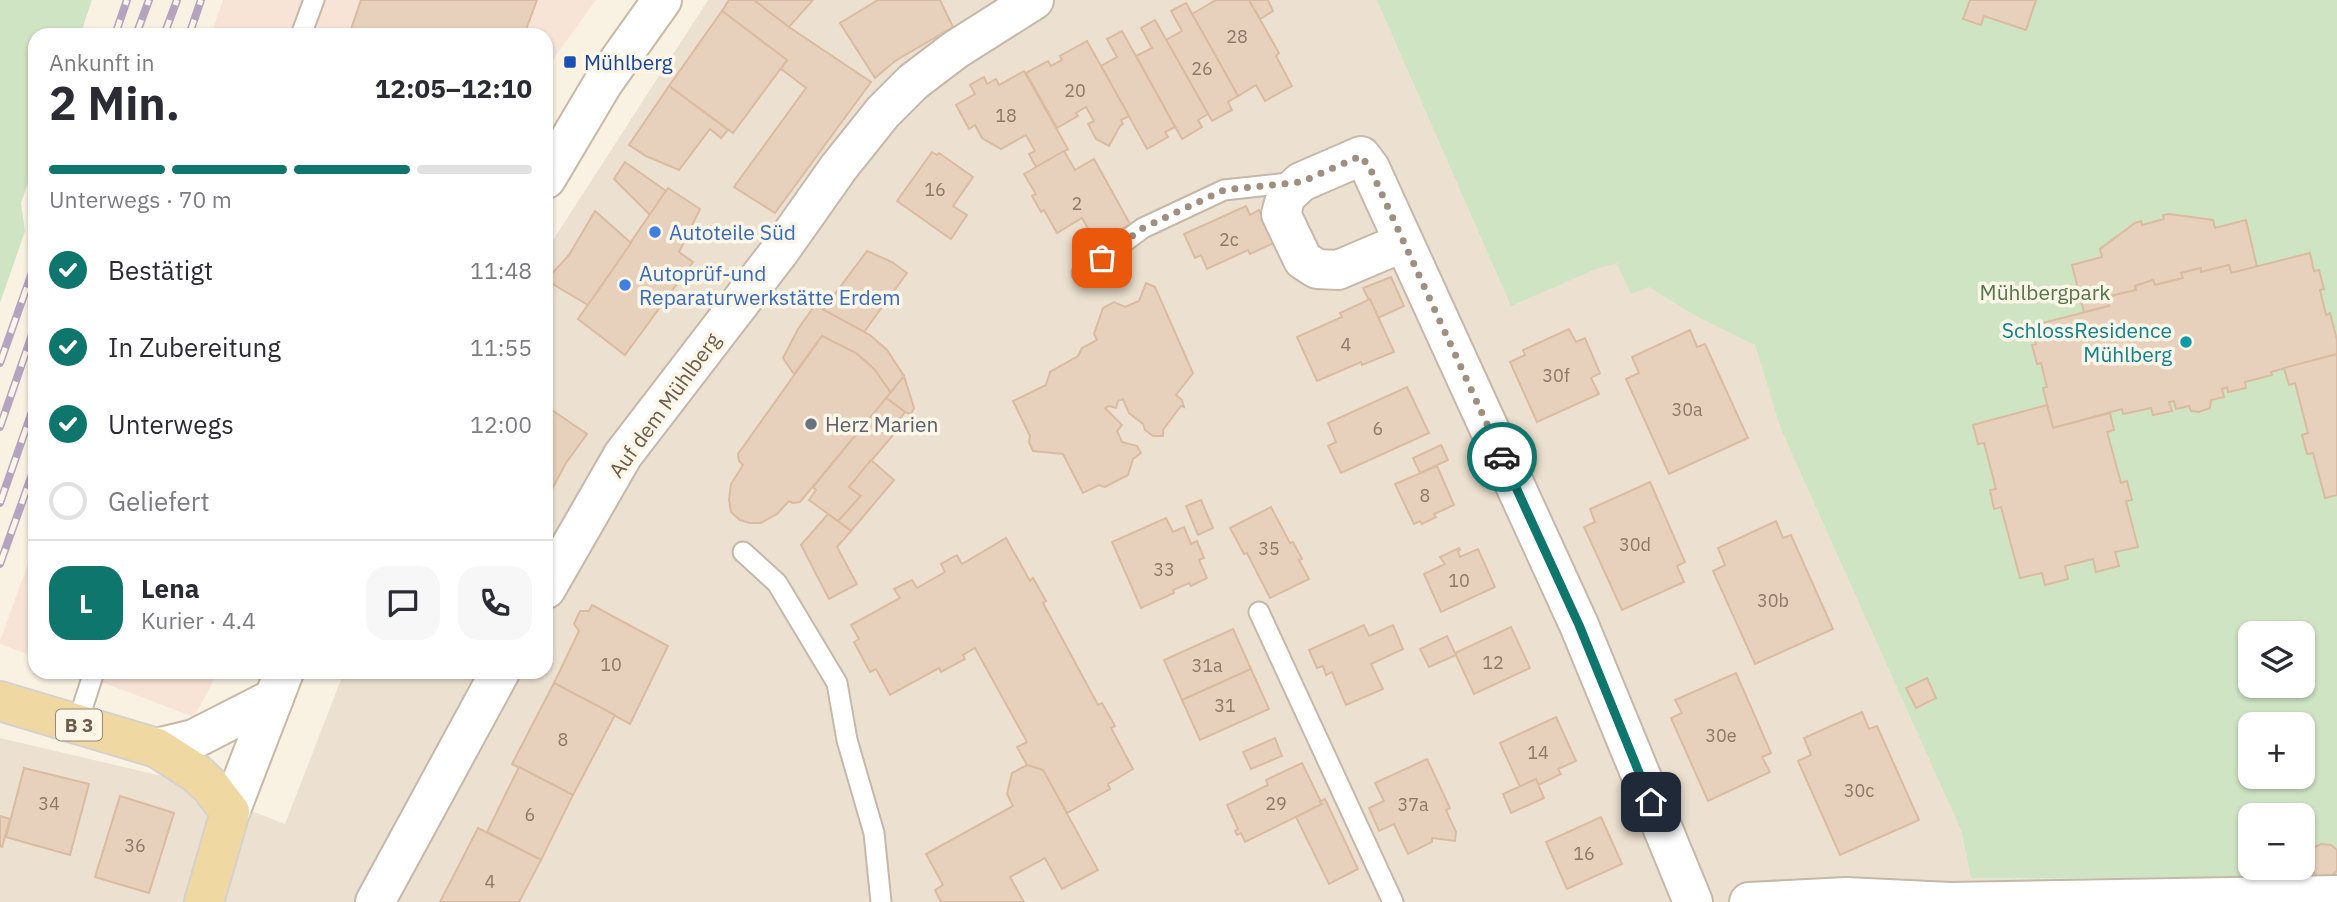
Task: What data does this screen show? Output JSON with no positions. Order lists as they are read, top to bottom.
{
  "streets": {
    "main road": ["B 3"],
    "street": ["Auf dem Mühlberg"]
  },
  "parks": ["Mühlbergpark"],
  "places": {
    "transit": ["Mühlberg"],
    "other": [
      "Autoteile Süd",
      "Autoprüf-und Reparaturwerkstätte Erdem",
      "SchlossResidence Mühlberg",
      "Herz Marien"
    ]
  },
  "house_numbers": [
    "28",
    "26",
    "20",
    "18",
    "16",
    "2",
    "2c",
    "4",
    "30f",
    "30a",
    "6",
    "8",
    "30d",
    "35",
    "33",
    "10",
    "30b",
    "12",
    "10",
    "31a",
    "31",
    "30e",
    "8",
    "14",
    "30c",
    "34",
    "29",
    "37a",
    "6",
    "36",
    "16",
    "4"
  ],
  "page": {
    "heading": ["2 Min.", "Ankunft in", "12:05–12:10"],
    "panel": ["Lena", "Kurier · 4.4"],
    "bar": "Unterwegs · 70 m",
    "list": [
      ["Bestätigt", "11:48"],
      ["In Zubereitung", "11:55"],
      ["Unterwegs", "12:00"],
      "Geliefert"
    ],
    "round": "L",
    "map_buttons": ["+", "−"]
  }
}
